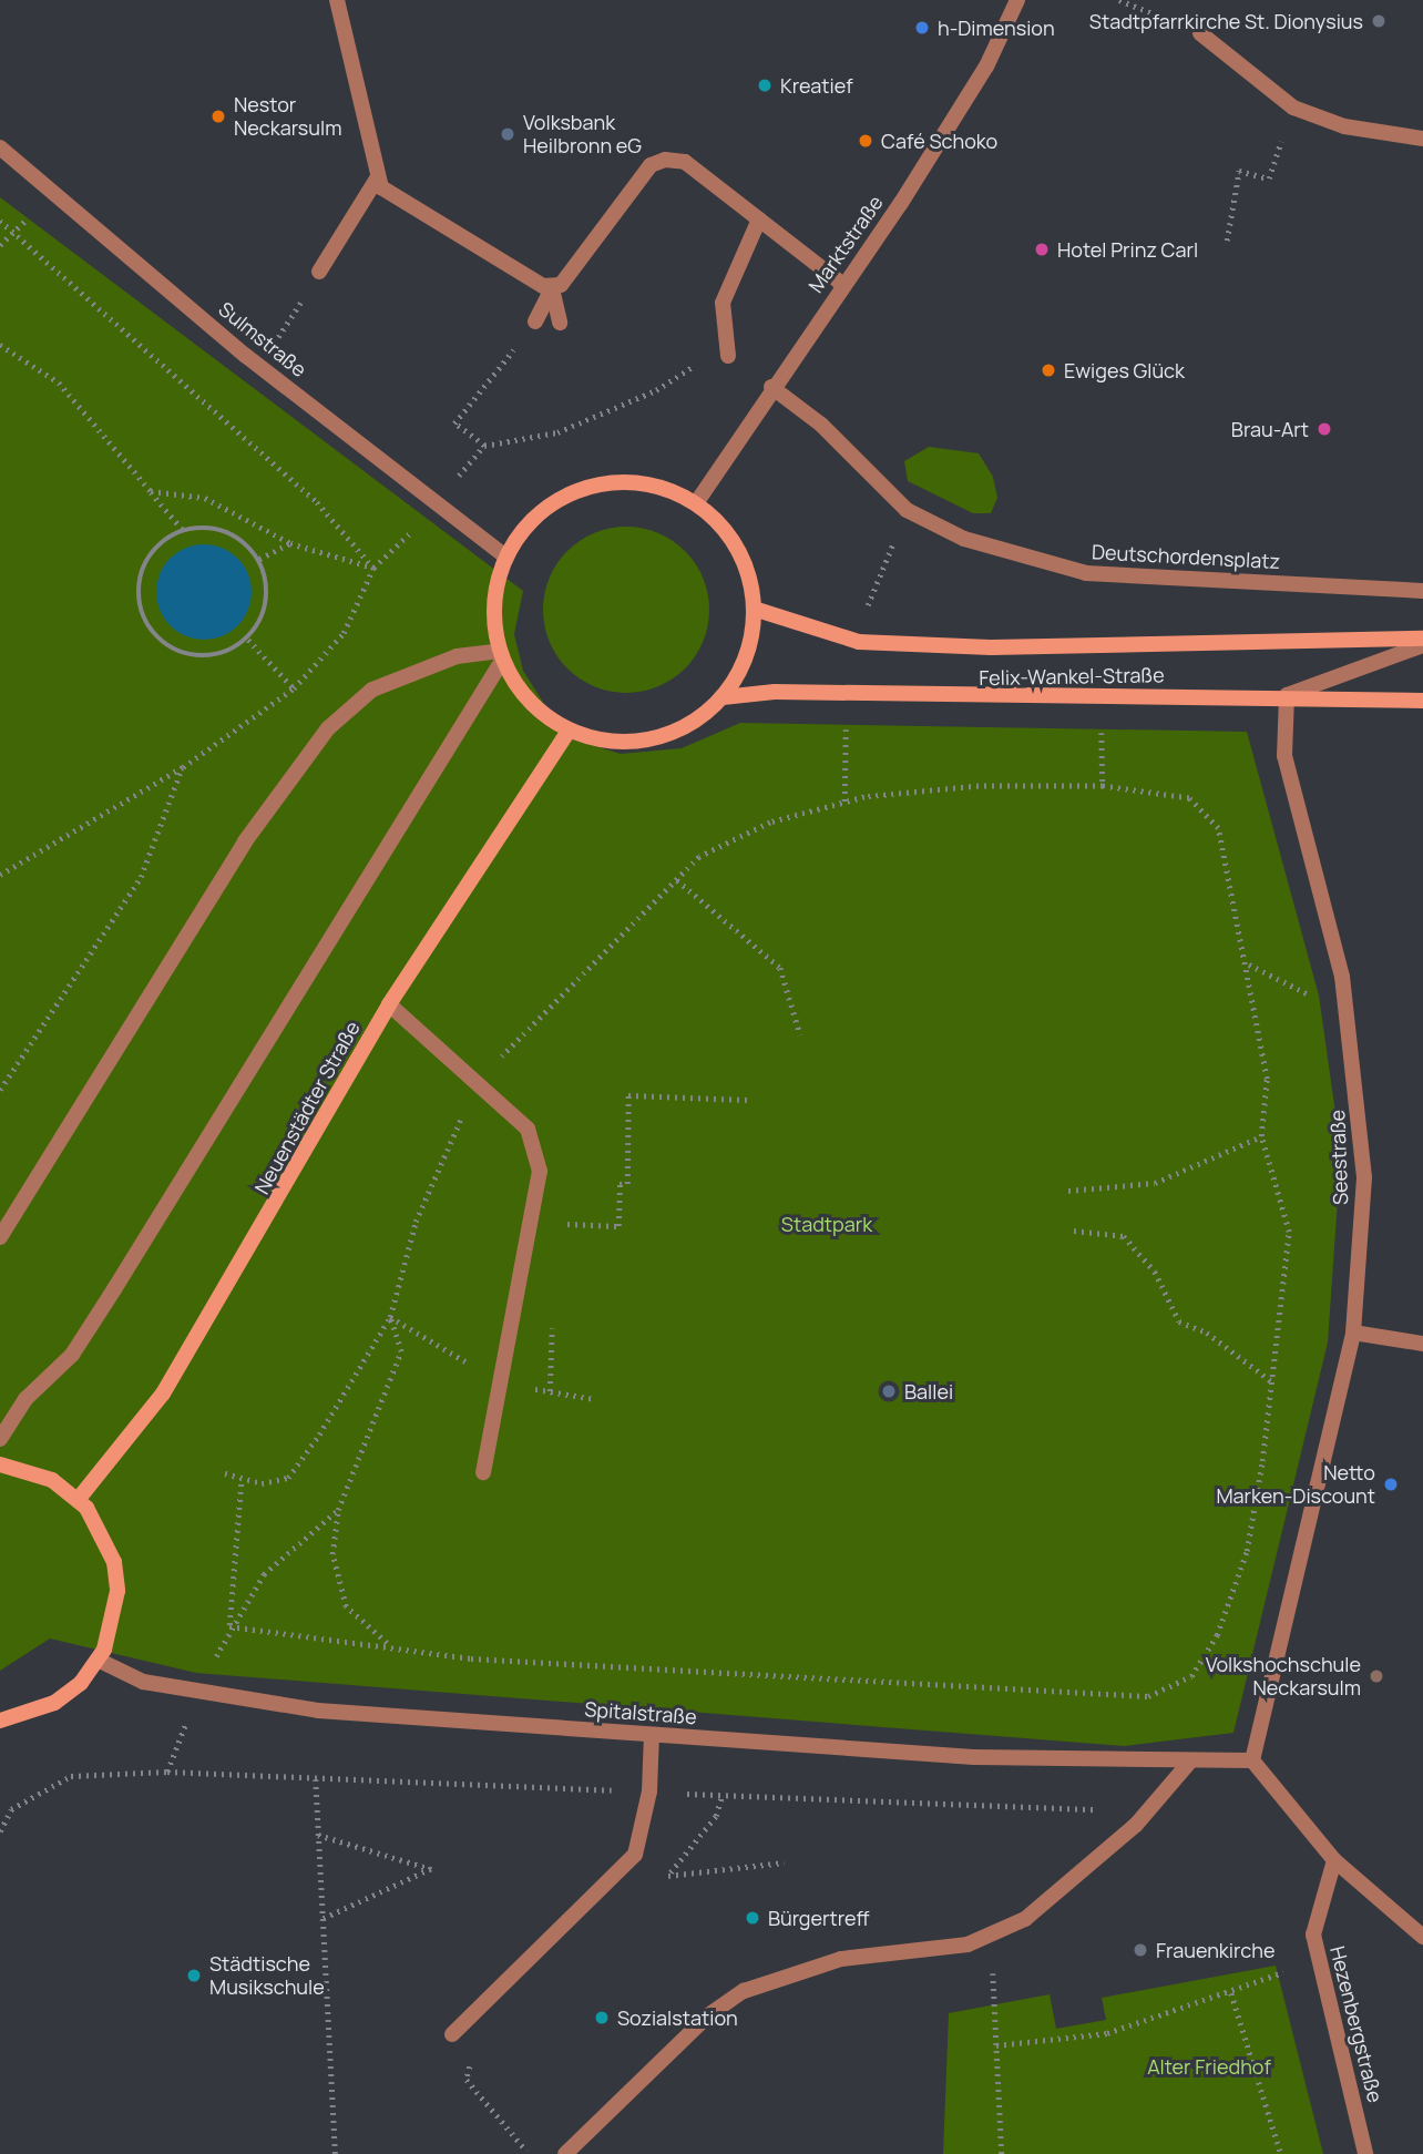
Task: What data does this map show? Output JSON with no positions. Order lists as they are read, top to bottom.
{
  "streets": {
    "main road": ["Felix-Wankel-Straße", "Neuenstädter Straße"],
    "street": [
      "Marktstraße",
      "Sulmstraße",
      "Deutschordensplatz",
      "Seestraße",
      "Spitalstraße",
      "Hezenbergstraße"
    ]
  },
  "crossings": [
    ["Marktstraße", "Sulmstraße"],
    ["Marktstraße", "Deutschordensplatz"],
    ["Marktstraße", "Felix-Wankel-Straße"],
    ["Marktstraße", "Neuenstädter Straße"],
    ["Sulmstraße", "Felix-Wankel-Straße"],
    ["Sulmstraße", "Neuenstädter Straße"],
    ["Felix-Wankel-Straße", "Neuenstädter Straße"],
    ["Felix-Wankel-Straße", "Seestraße"],
    ["Seestraße", "Spitalstraße"]
  ],
  "parks": ["Stadtpark", "Alter Friedhof"],
  "places": [
    "Stadtpfarrkirche St. Dionysius",
    "h-Dimension",
    "Kreatief",
    "Nestor Neckarsulm",
    "Volksbank Heilbronn eG",
    "Café Schoko",
    "Hotel Prinz Carl",
    "Ewiges Glück",
    "Brau-Art",
    "Ballei",
    "Netto Marken-Discount",
    "Volkshochschule Neckarsulm",
    "Bürgertreff",
    "Frauenkirche",
    "Städtische Musikschule",
    "Sozialstation"
  ]
}
